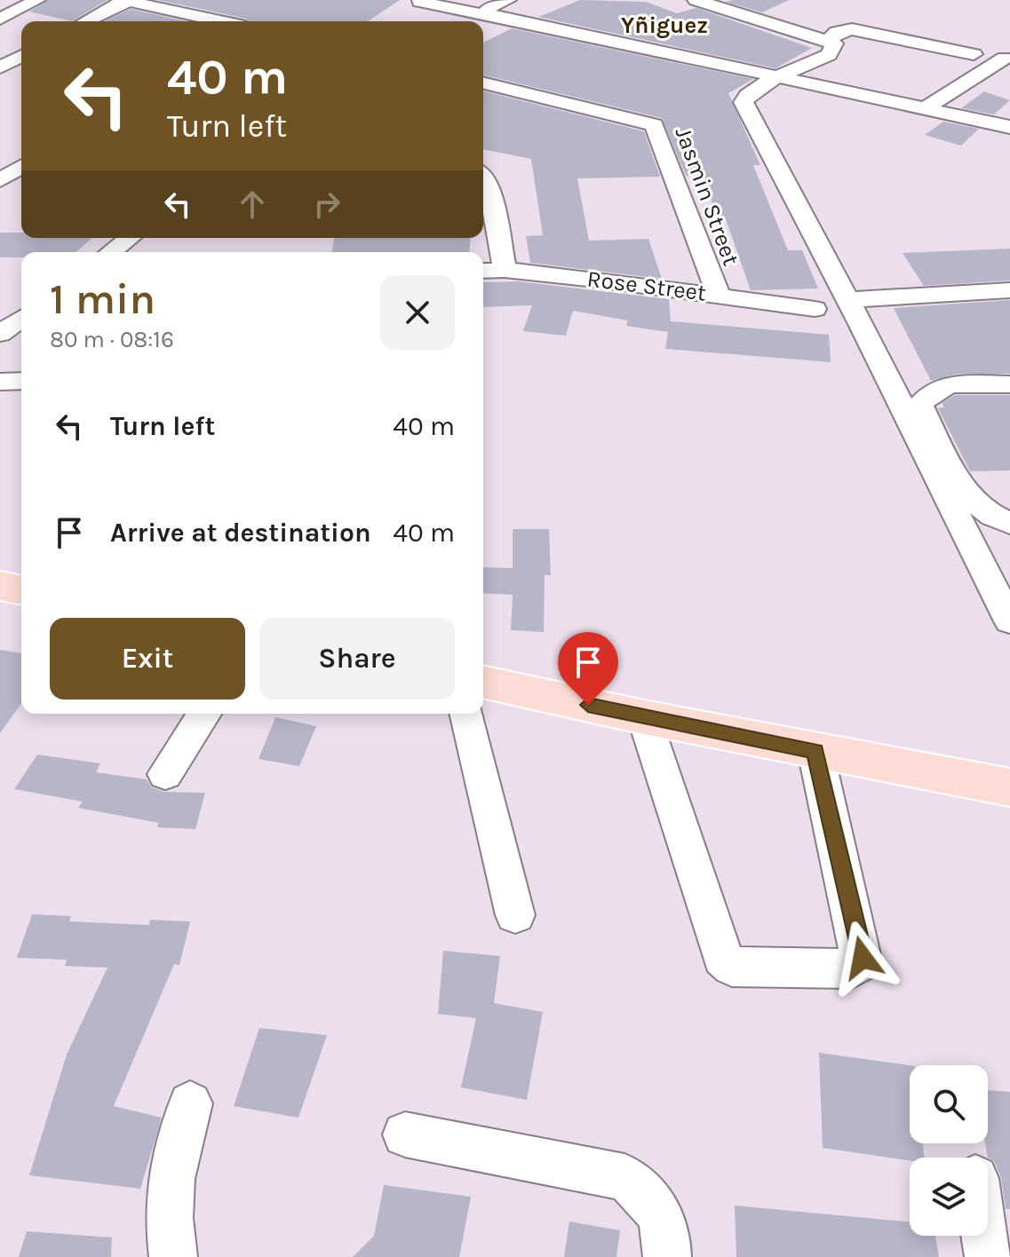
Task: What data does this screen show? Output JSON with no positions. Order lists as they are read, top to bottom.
{
  "streets": {
    "street": ["Jasmin Street", "Rose Street"]
  },
  "crossings": [
    ["Jasmin Street", "Rose Street"]
  ],
  "districts": ["Yñiguez"],
  "page": {
    "turn": ["40 m", "Turn left"],
    "heading": ["1 min", "80 m · 08:16"],
    "list": [
      {
        "name": "Turn left",
        "value": "40 m"
      },
      {
        "name": "Arrive at destination",
        "value": "40 m"
      }
    ],
    "buttons": ["Exit", "Share"]
  }
}
